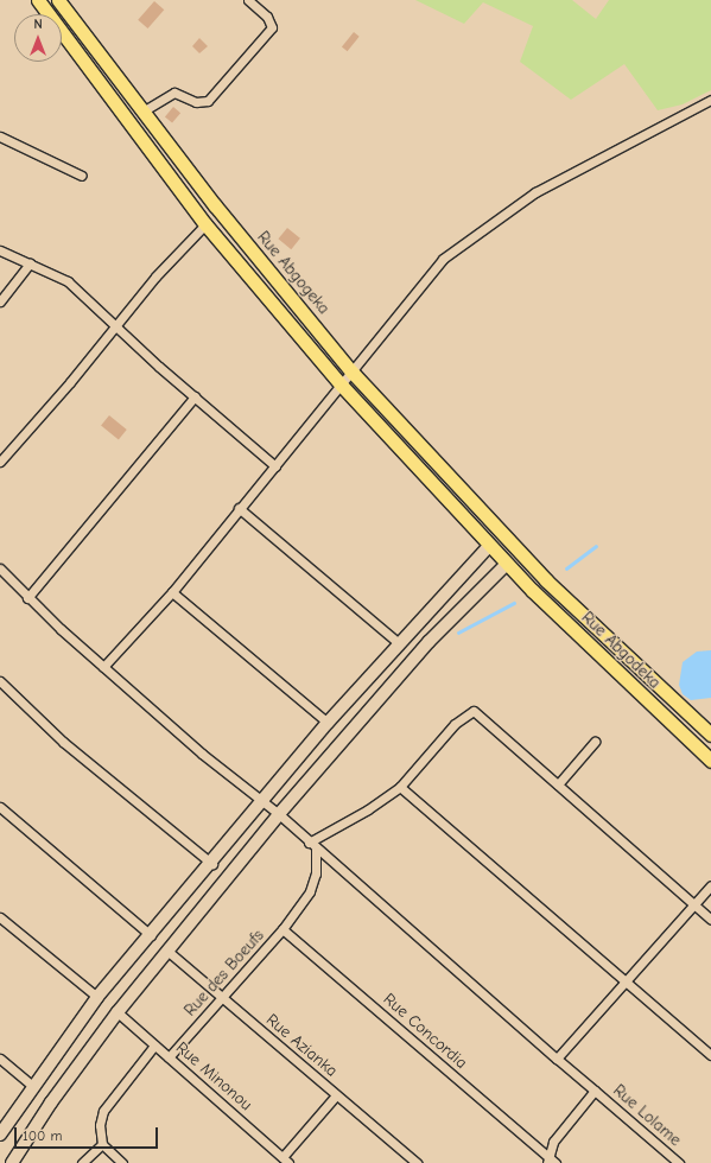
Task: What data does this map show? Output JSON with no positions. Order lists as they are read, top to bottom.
{
  "streets": {
    "main road": ["Rue Abgogeka", "Rue Abgodeka"],
    "street": [
      "Rue des Boeufs",
      "Rue Concordia",
      "Rue Azianka",
      "Rue Minonou",
      "Rue Lolame"
    ]
  },
  "crossings": [
    ["Rue Abgogeka", "Rue Abgodeka"],
    ["Rue des Boeufs", "Rue Concordia"],
    ["Rue des Boeufs", "Rue Azianka"],
    ["Rue des Boeufs", "Rue Minonou"],
    ["Rue des Boeufs", "Rue Lolame"]
  ],
  "scale_bar": "100 m",
  "north": "top"
}
